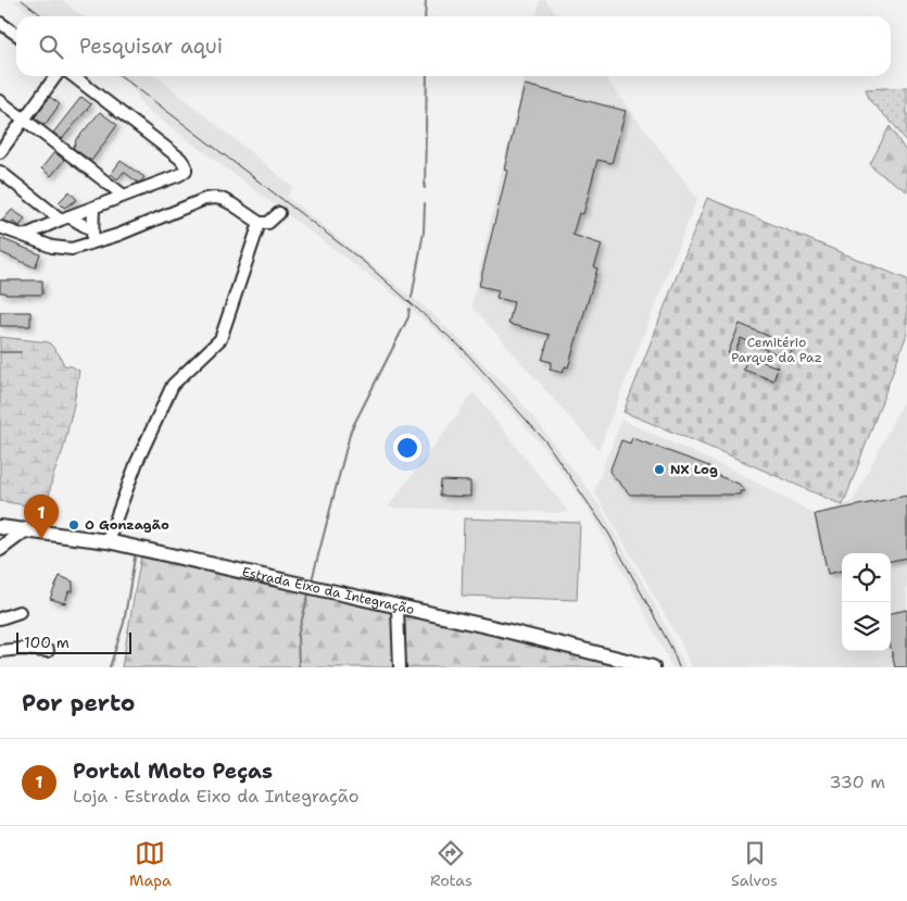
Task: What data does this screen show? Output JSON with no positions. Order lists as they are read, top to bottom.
{
  "streets": {
    "main road": ["Estrada Eixo da Integração"]
  },
  "parks": ["Cemitério Parque da Paz"],
  "places": ["NX Log", "O Gonzagão"],
  "scale_bar": "100 m",
  "page": {
    "search": "Pesquisar aqui",
    "pins": "1",
    "scale": "100 m",
    "heading": "Por perto",
    "list": [
      {
        "mark": "1",
        "name": "Portal Moto Peças",
        "note": "Loja · Estrada Eixo da Integração",
        "value": "330 m"
      }
    ],
    "nav": ["Mapa", "Rotas", "Salvos"]
  }
}
